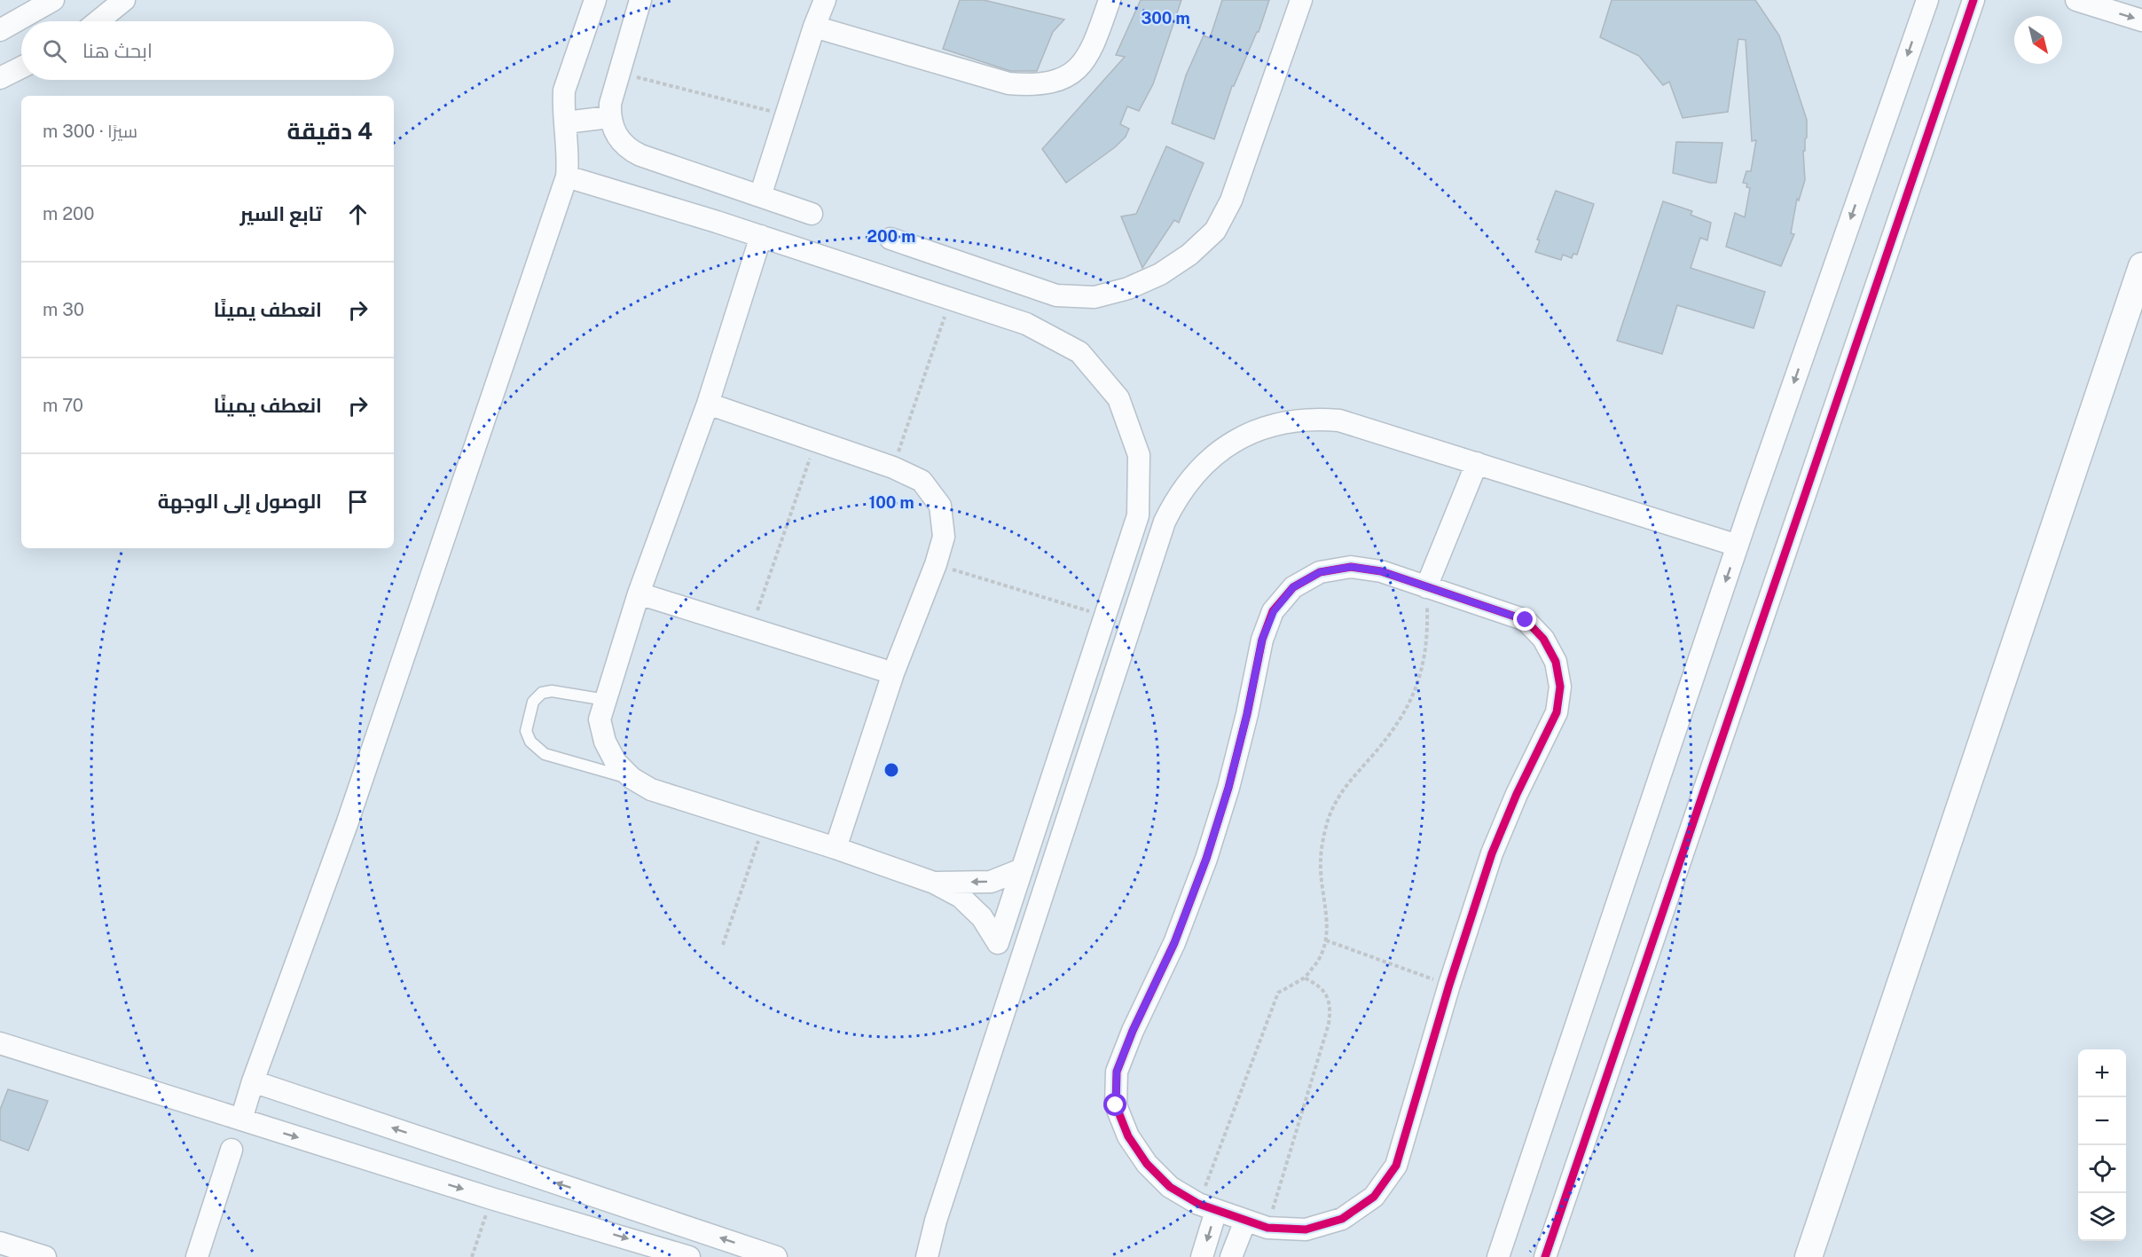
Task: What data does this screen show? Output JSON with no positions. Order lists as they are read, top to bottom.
{
  "north": "bottom right",
  "page": {
    "search": "ابحث هنا",
    "heading": ["4 دقيقة", "سيرًا · 300 m"],
    "list": [
      ["تابع السير", "200 m"],
      ["انعطف يمينًا", "30 m"],
      ["انعطف يمينًا", "70 m"],
      "الوصول إلى الوجهة"
    ],
    "map_buttons": ["+", "−"]
  },
  "rings": ["300 m", "200 m", "100 m"]
}
